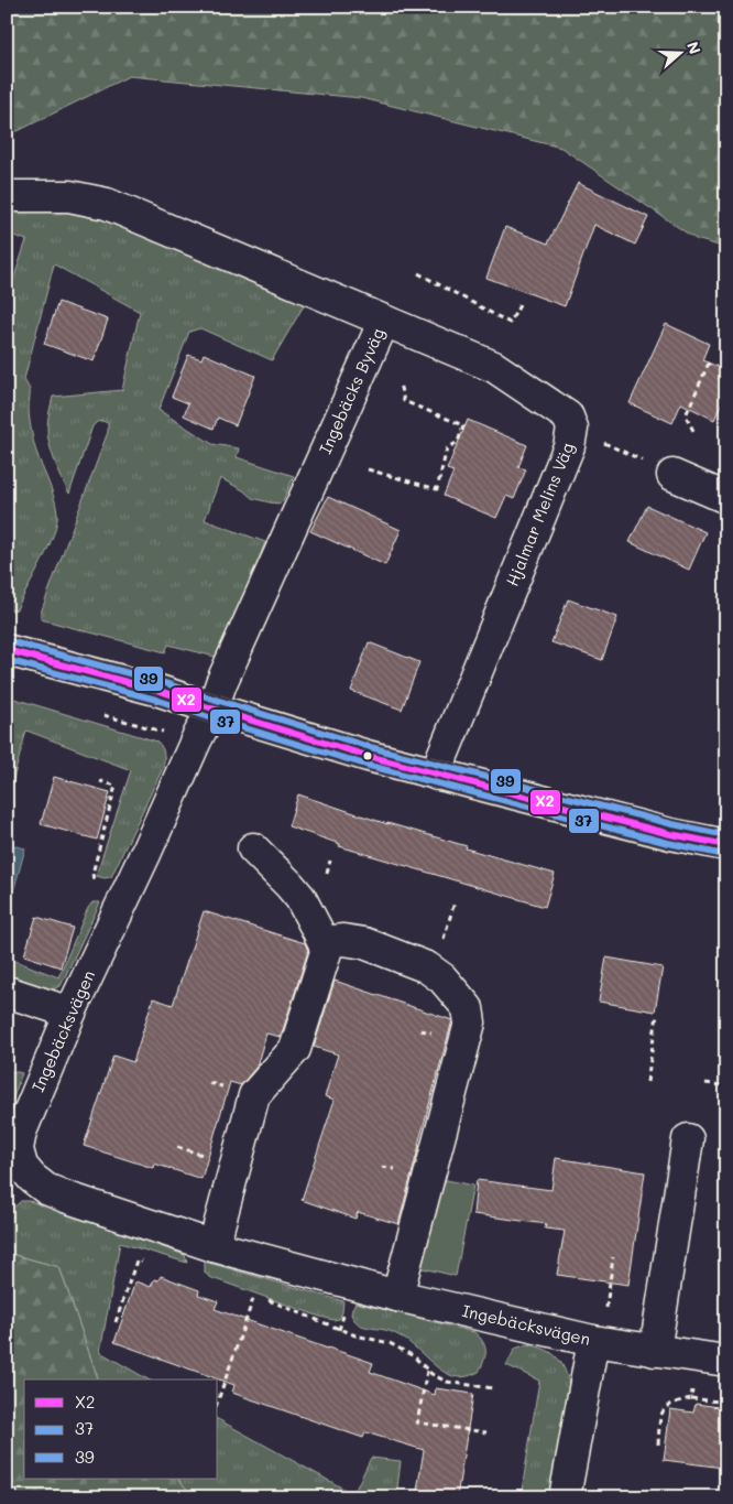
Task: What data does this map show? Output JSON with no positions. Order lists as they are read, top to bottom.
{
  "streets": {
    "street": ["Ingebäcks Byväg", "Hjalmar Melins Väg", "Ingebäcksvägen"]
  },
  "crossings": [
    ["Ingebäcks Byväg", "Hjalmar Melins Väg"],
    ["Ingebäcks Byväg", "Ingebäcksvägen"]
  ],
  "lines": ["transit line 39", "transit line X2", "transit line 37"],
  "legend": ["X2", "37", "39"],
  "north": "right"
}
